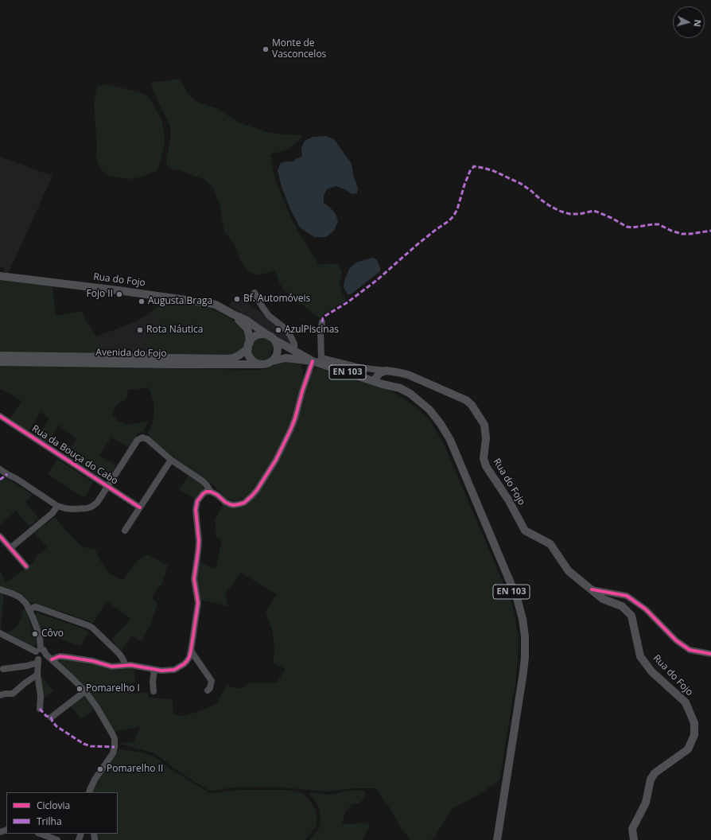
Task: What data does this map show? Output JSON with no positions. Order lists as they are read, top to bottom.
{
  "streets": {
    "main road": ["Rua do Fojo", "Avenida do Fojo", "EN 103"],
    "street": ["Rua da Bouça do Cabo"]
  },
  "crossings": [
    ["Rua do Fojo", "Avenida do Fojo"],
    ["Rua do Fojo", "EN 103"],
    ["Avenida do Fojo", "EN 103"]
  ],
  "places": [
    "Monte de Vasconcelos",
    "Fojo II",
    "Bf. Automóveis",
    "Augusta Braga",
    "Rota Náutica",
    "AzulPiscinas",
    "Côvo",
    "Pomarelho I",
    "Pomarelho II"
  ],
  "legend": ["Ciclovia", "Trilha"],
  "north": "right"
}
